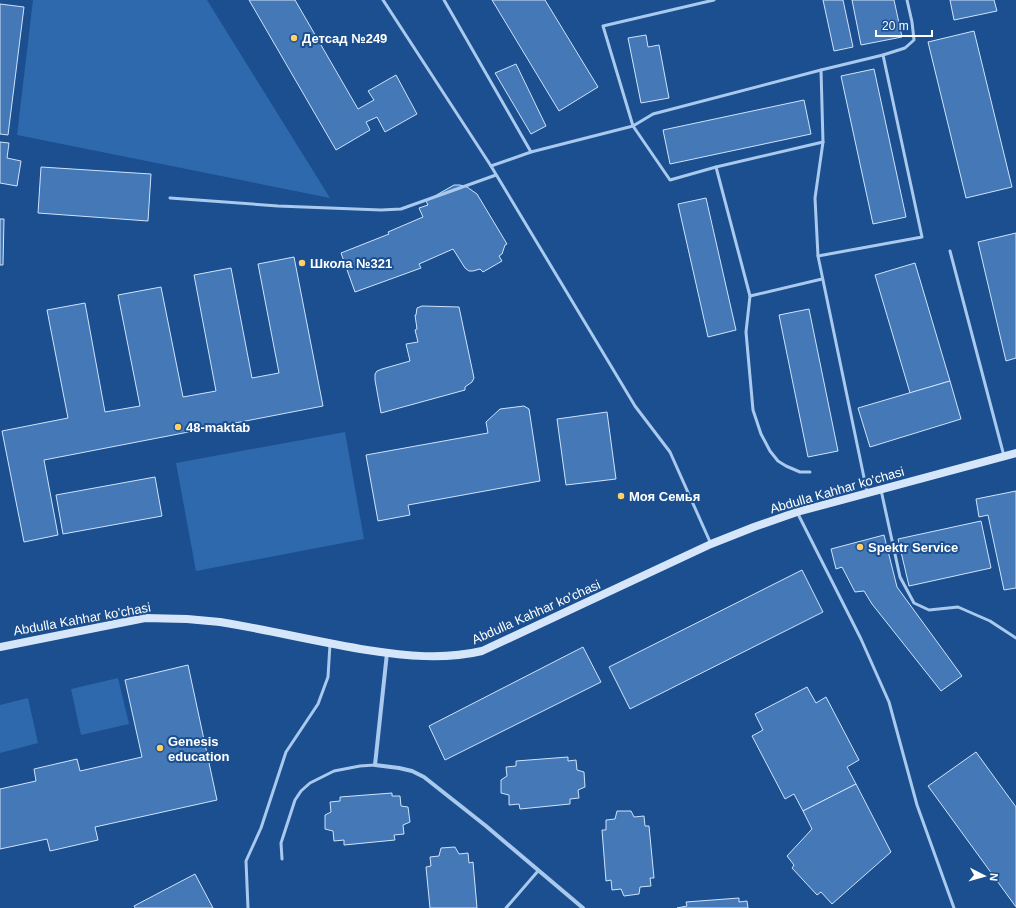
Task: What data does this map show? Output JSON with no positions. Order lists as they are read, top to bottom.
{
  "streets": {
    "street": ["Abdulla Kahhar ko'chasi"]
  },
  "places": [
    "Детсад №249",
    "Школа №321",
    "48-maktab",
    "Моя Семья",
    "Spektr Service",
    "Genesis education"
  ],
  "scale_bar": "20 m",
  "north": "right"
}
